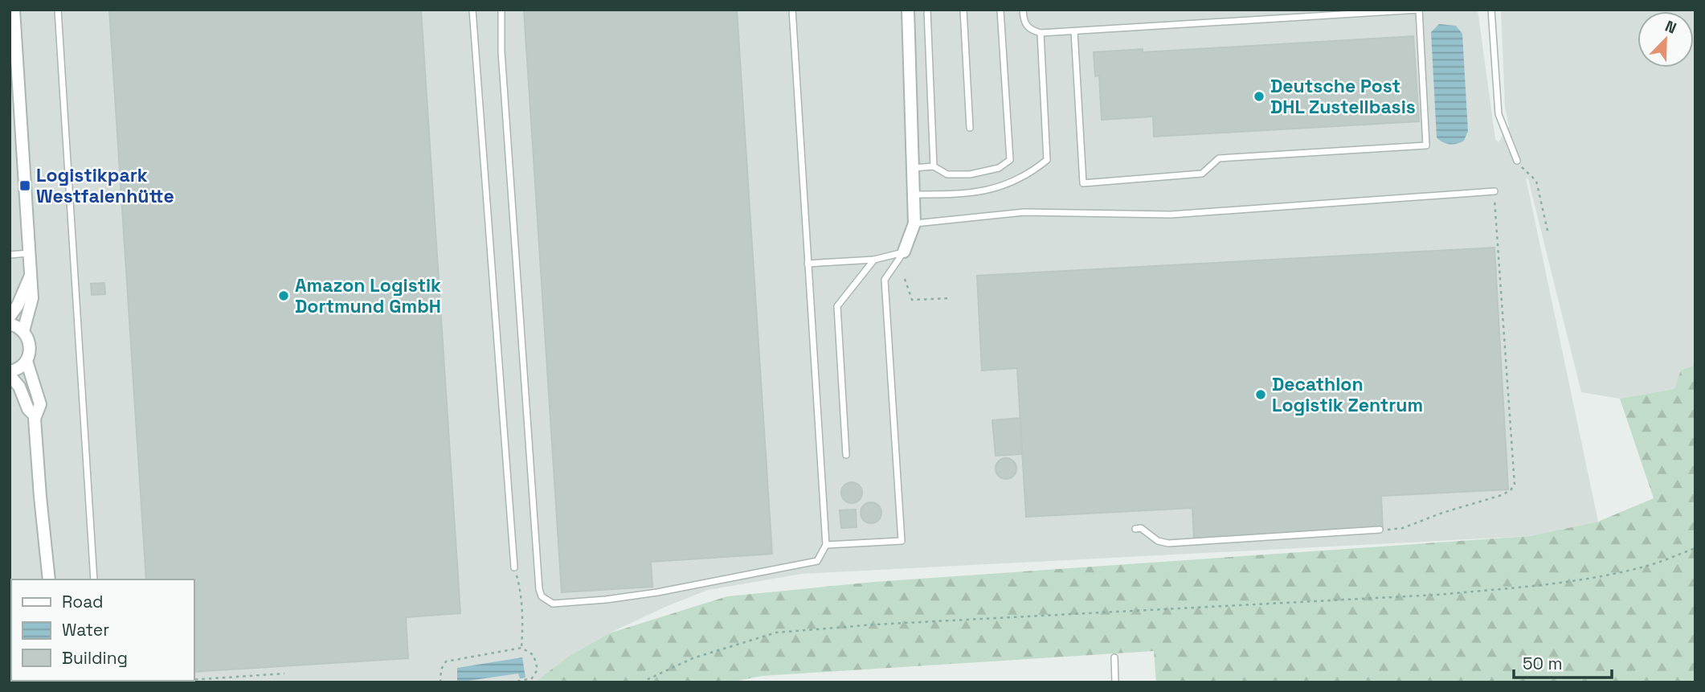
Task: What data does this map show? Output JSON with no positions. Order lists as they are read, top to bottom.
{
  "places": {
    "other": ["Deutsche Post DHL Zustellbasis", "Amazon Logistik Dortmund GmbH", "Decathlon Logistik Zentrum"],
    "transit": ["Logistikpark Westfalenhütte"]
  },
  "legend": ["Road", "Water", "Building"],
  "scale_bar": "50 m",
  "north": "top right"
}
